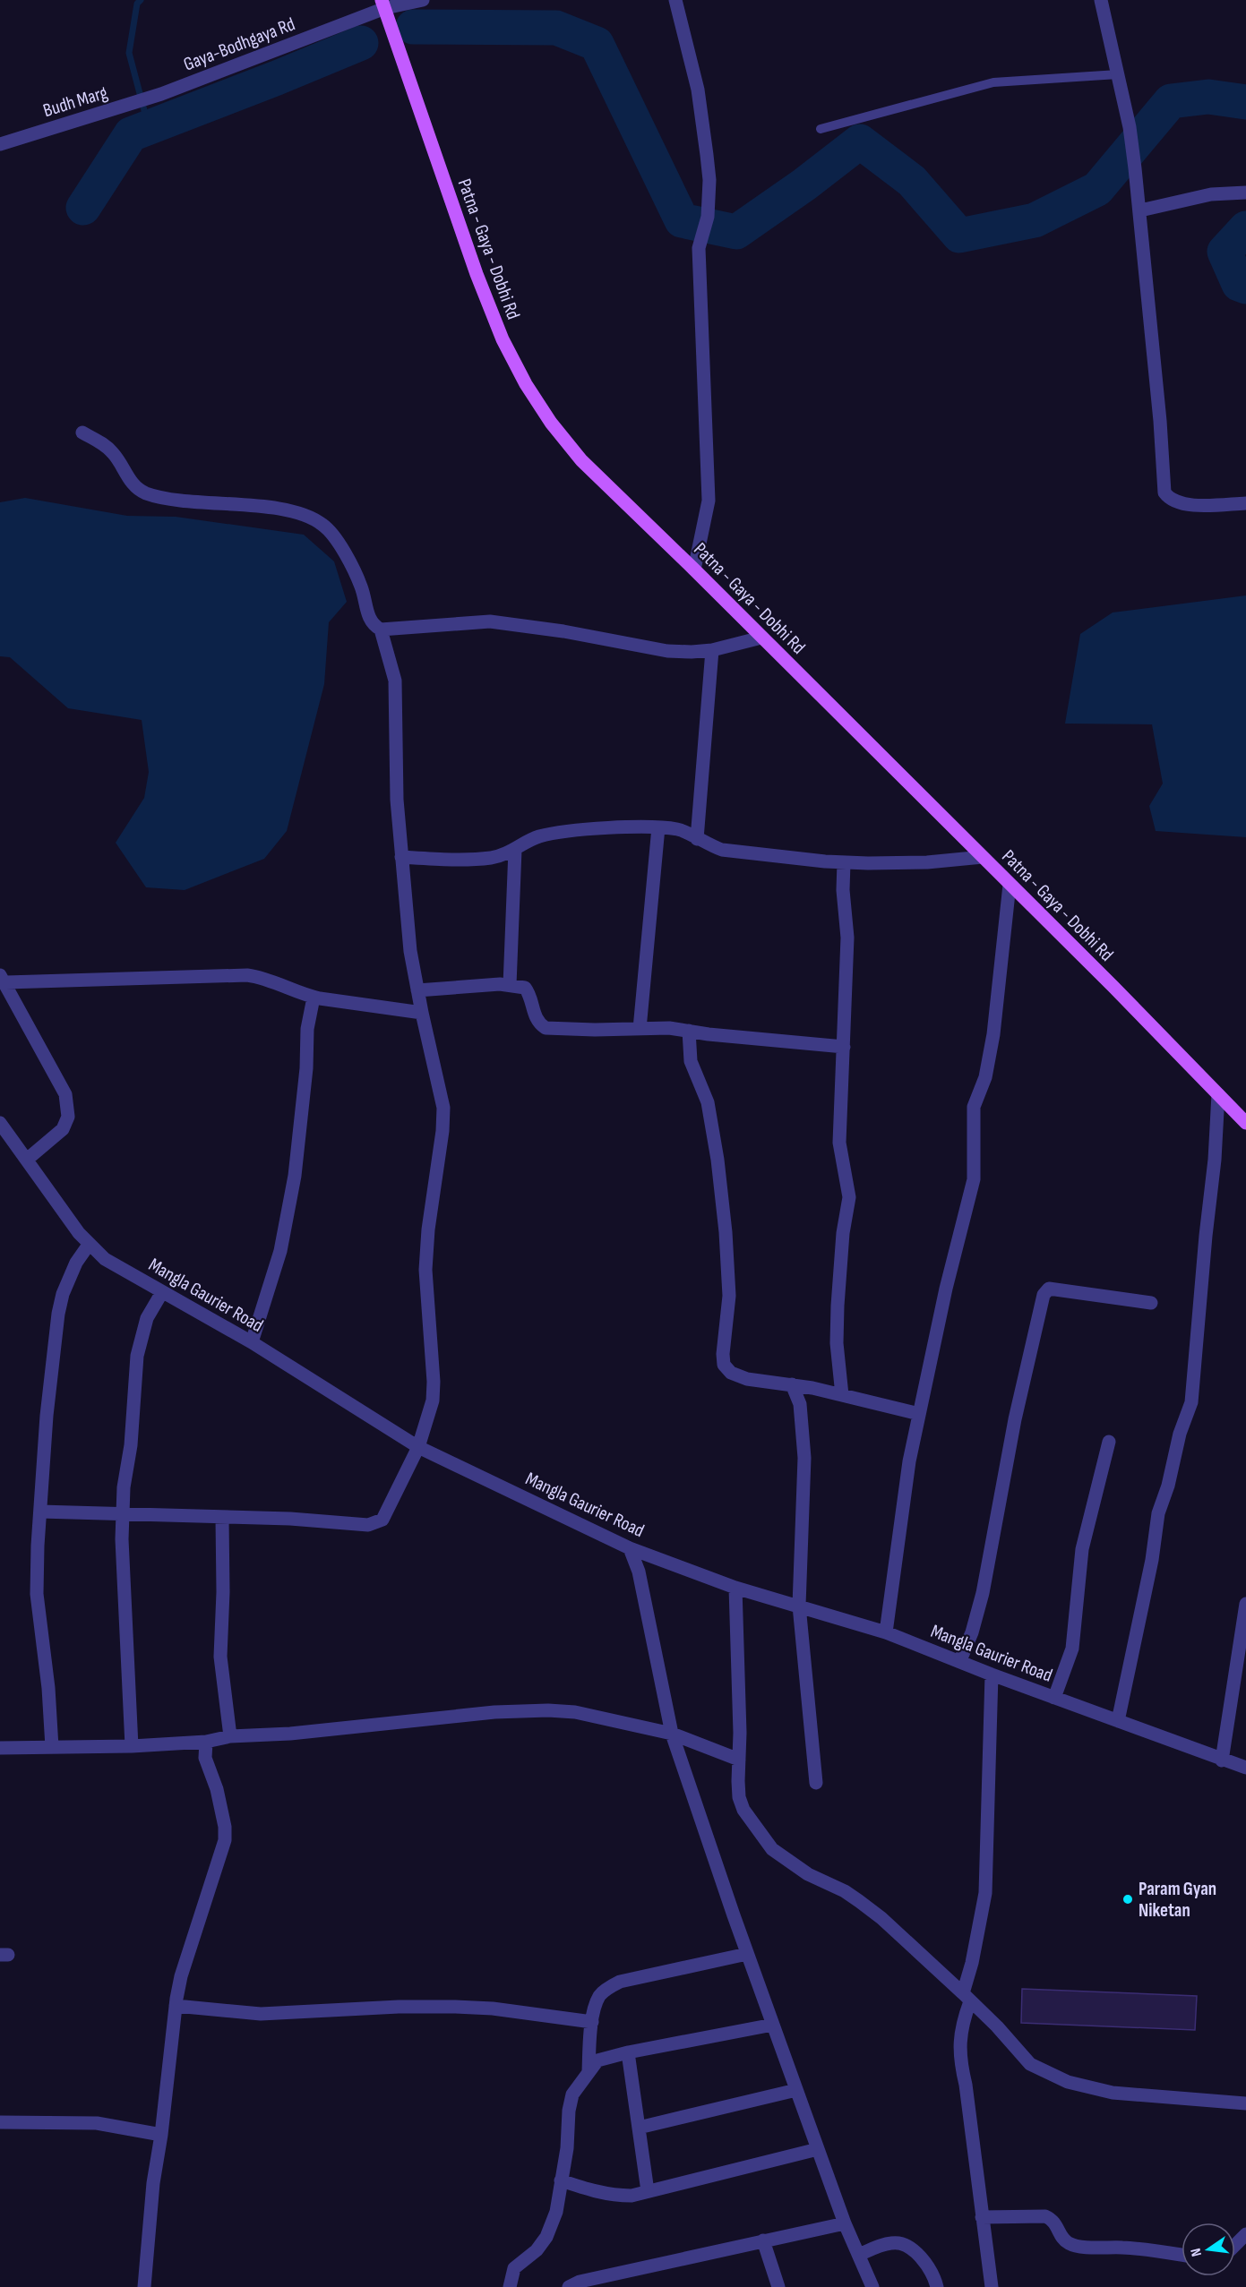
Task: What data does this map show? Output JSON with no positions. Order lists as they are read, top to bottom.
{
  "streets": {
    "main road": ["Patna - Gaya - Dobhi Rd"],
    "street": ["Gaya-Bodhgaya Rd", "Budh Marg", "Mangla Gaurier Road"]
  },
  "crossings": [
    ["Gaya-Bodhgaya Rd", "Budh Marg"],
    ["Gaya-Bodhgaya Rd", "Patna - Gaya - Dobhi Rd"]
  ],
  "places": ["Param Gyan Niketan"],
  "north": "left"
}
